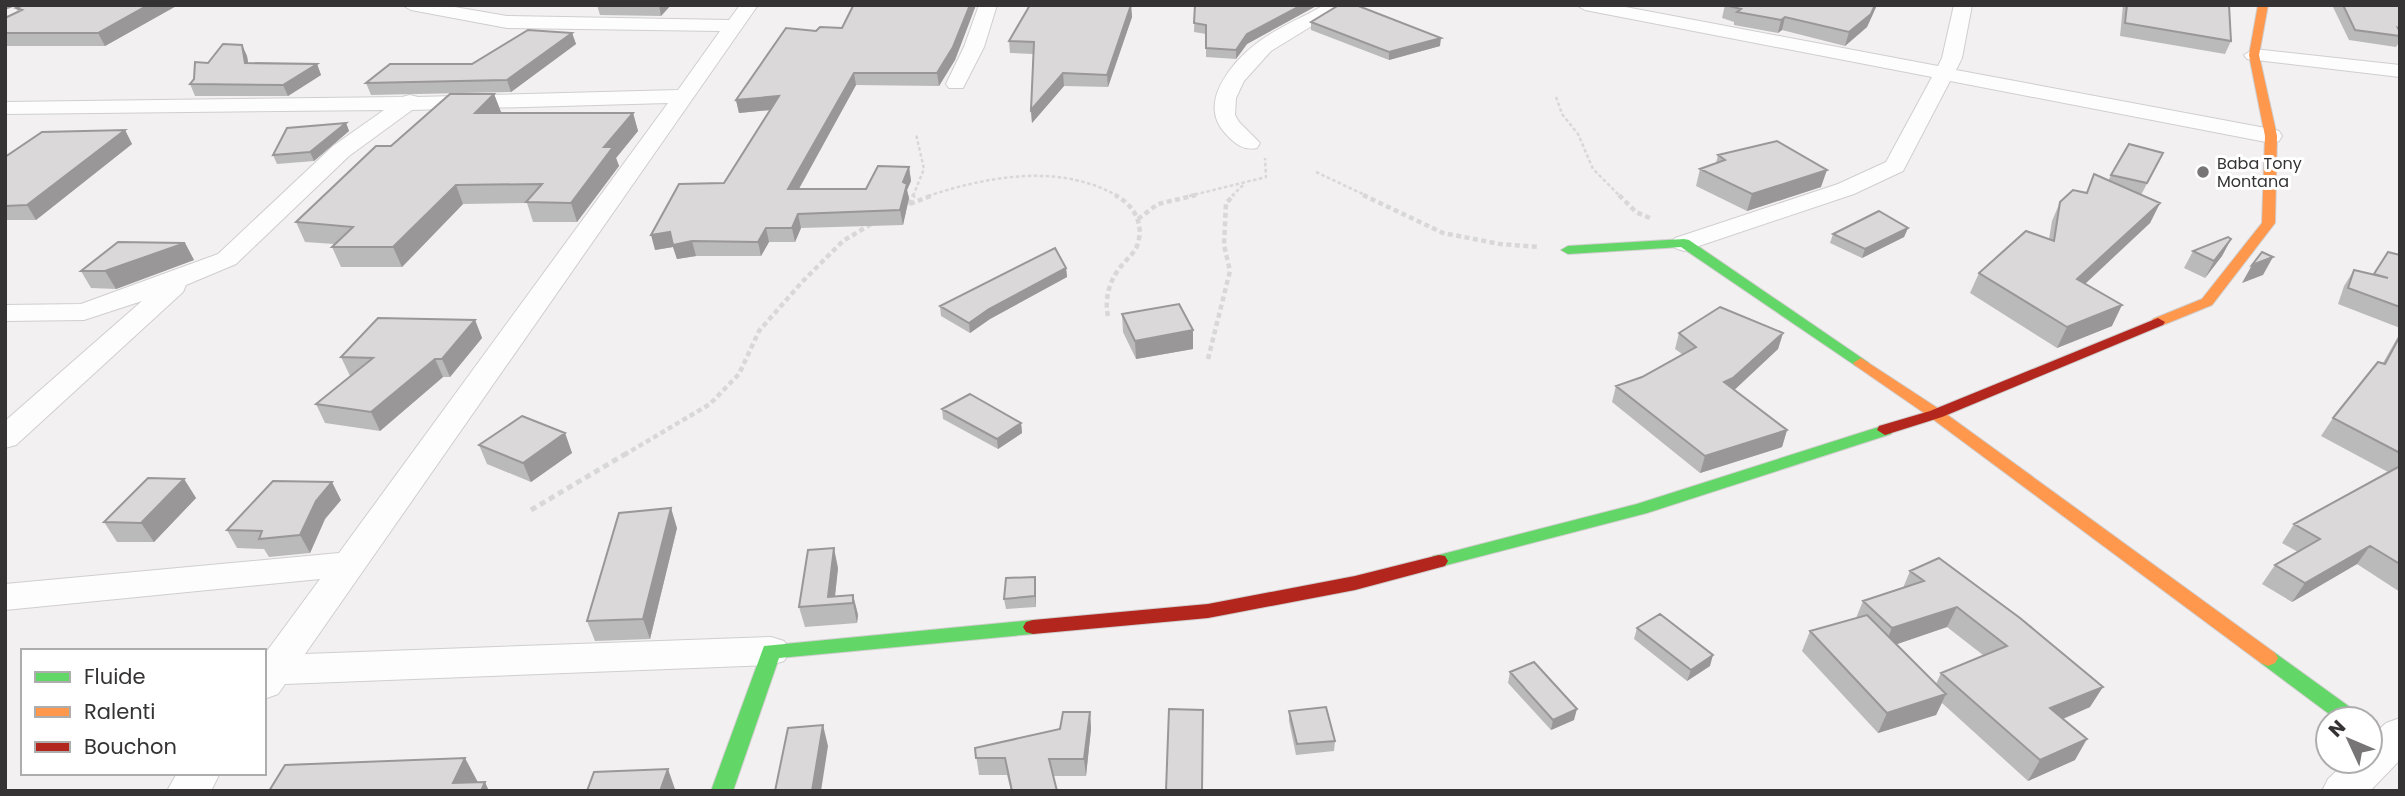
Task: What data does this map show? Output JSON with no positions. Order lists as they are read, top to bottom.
{
  "places": ["Baba Tony Montana"],
  "legend": ["Fluide", "Ralenti", "Bouchon"],
  "north": "top left"
}
